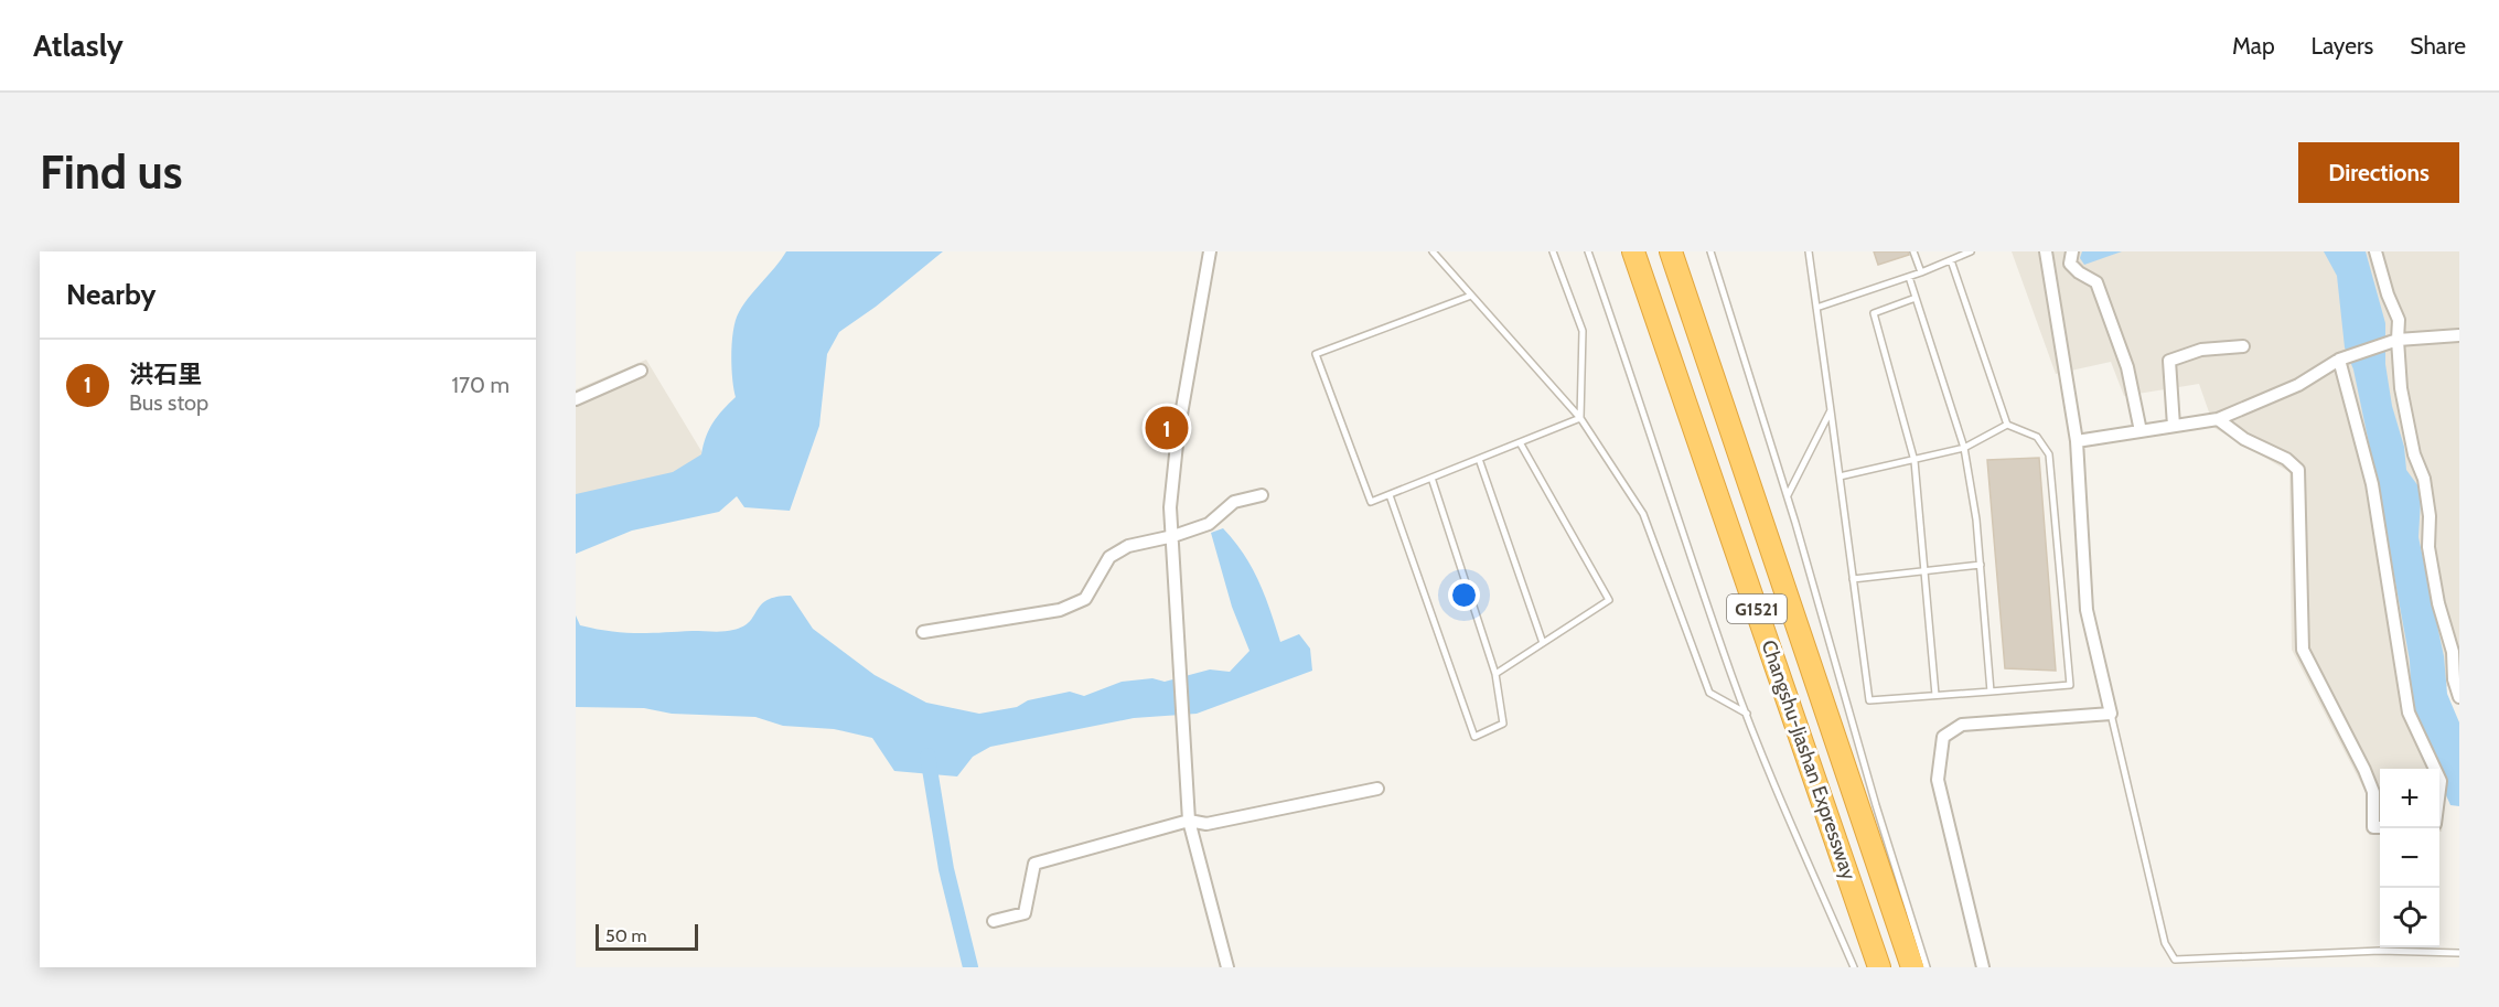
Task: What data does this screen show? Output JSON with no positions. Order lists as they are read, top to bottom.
{
  "streets": {
    "highway": ["G1521", "Changshu-Jiashan Expressway"]
  },
  "scale_bar": "50 m",
  "page": {
    "header": "Atlasly",
    "nav": ["Map", "Layers", "Share"],
    "buttons": "Directions",
    "title": "Find us",
    "heading": "Nearby",
    "list": [
      {
        "mark": "1",
        "name": "洪石里",
        "note": "Bus stop",
        "value": "170 m"
      }
    ],
    "pins": "1",
    "map_buttons": ["+", "−"],
    "scale": "50 m"
  }
}
